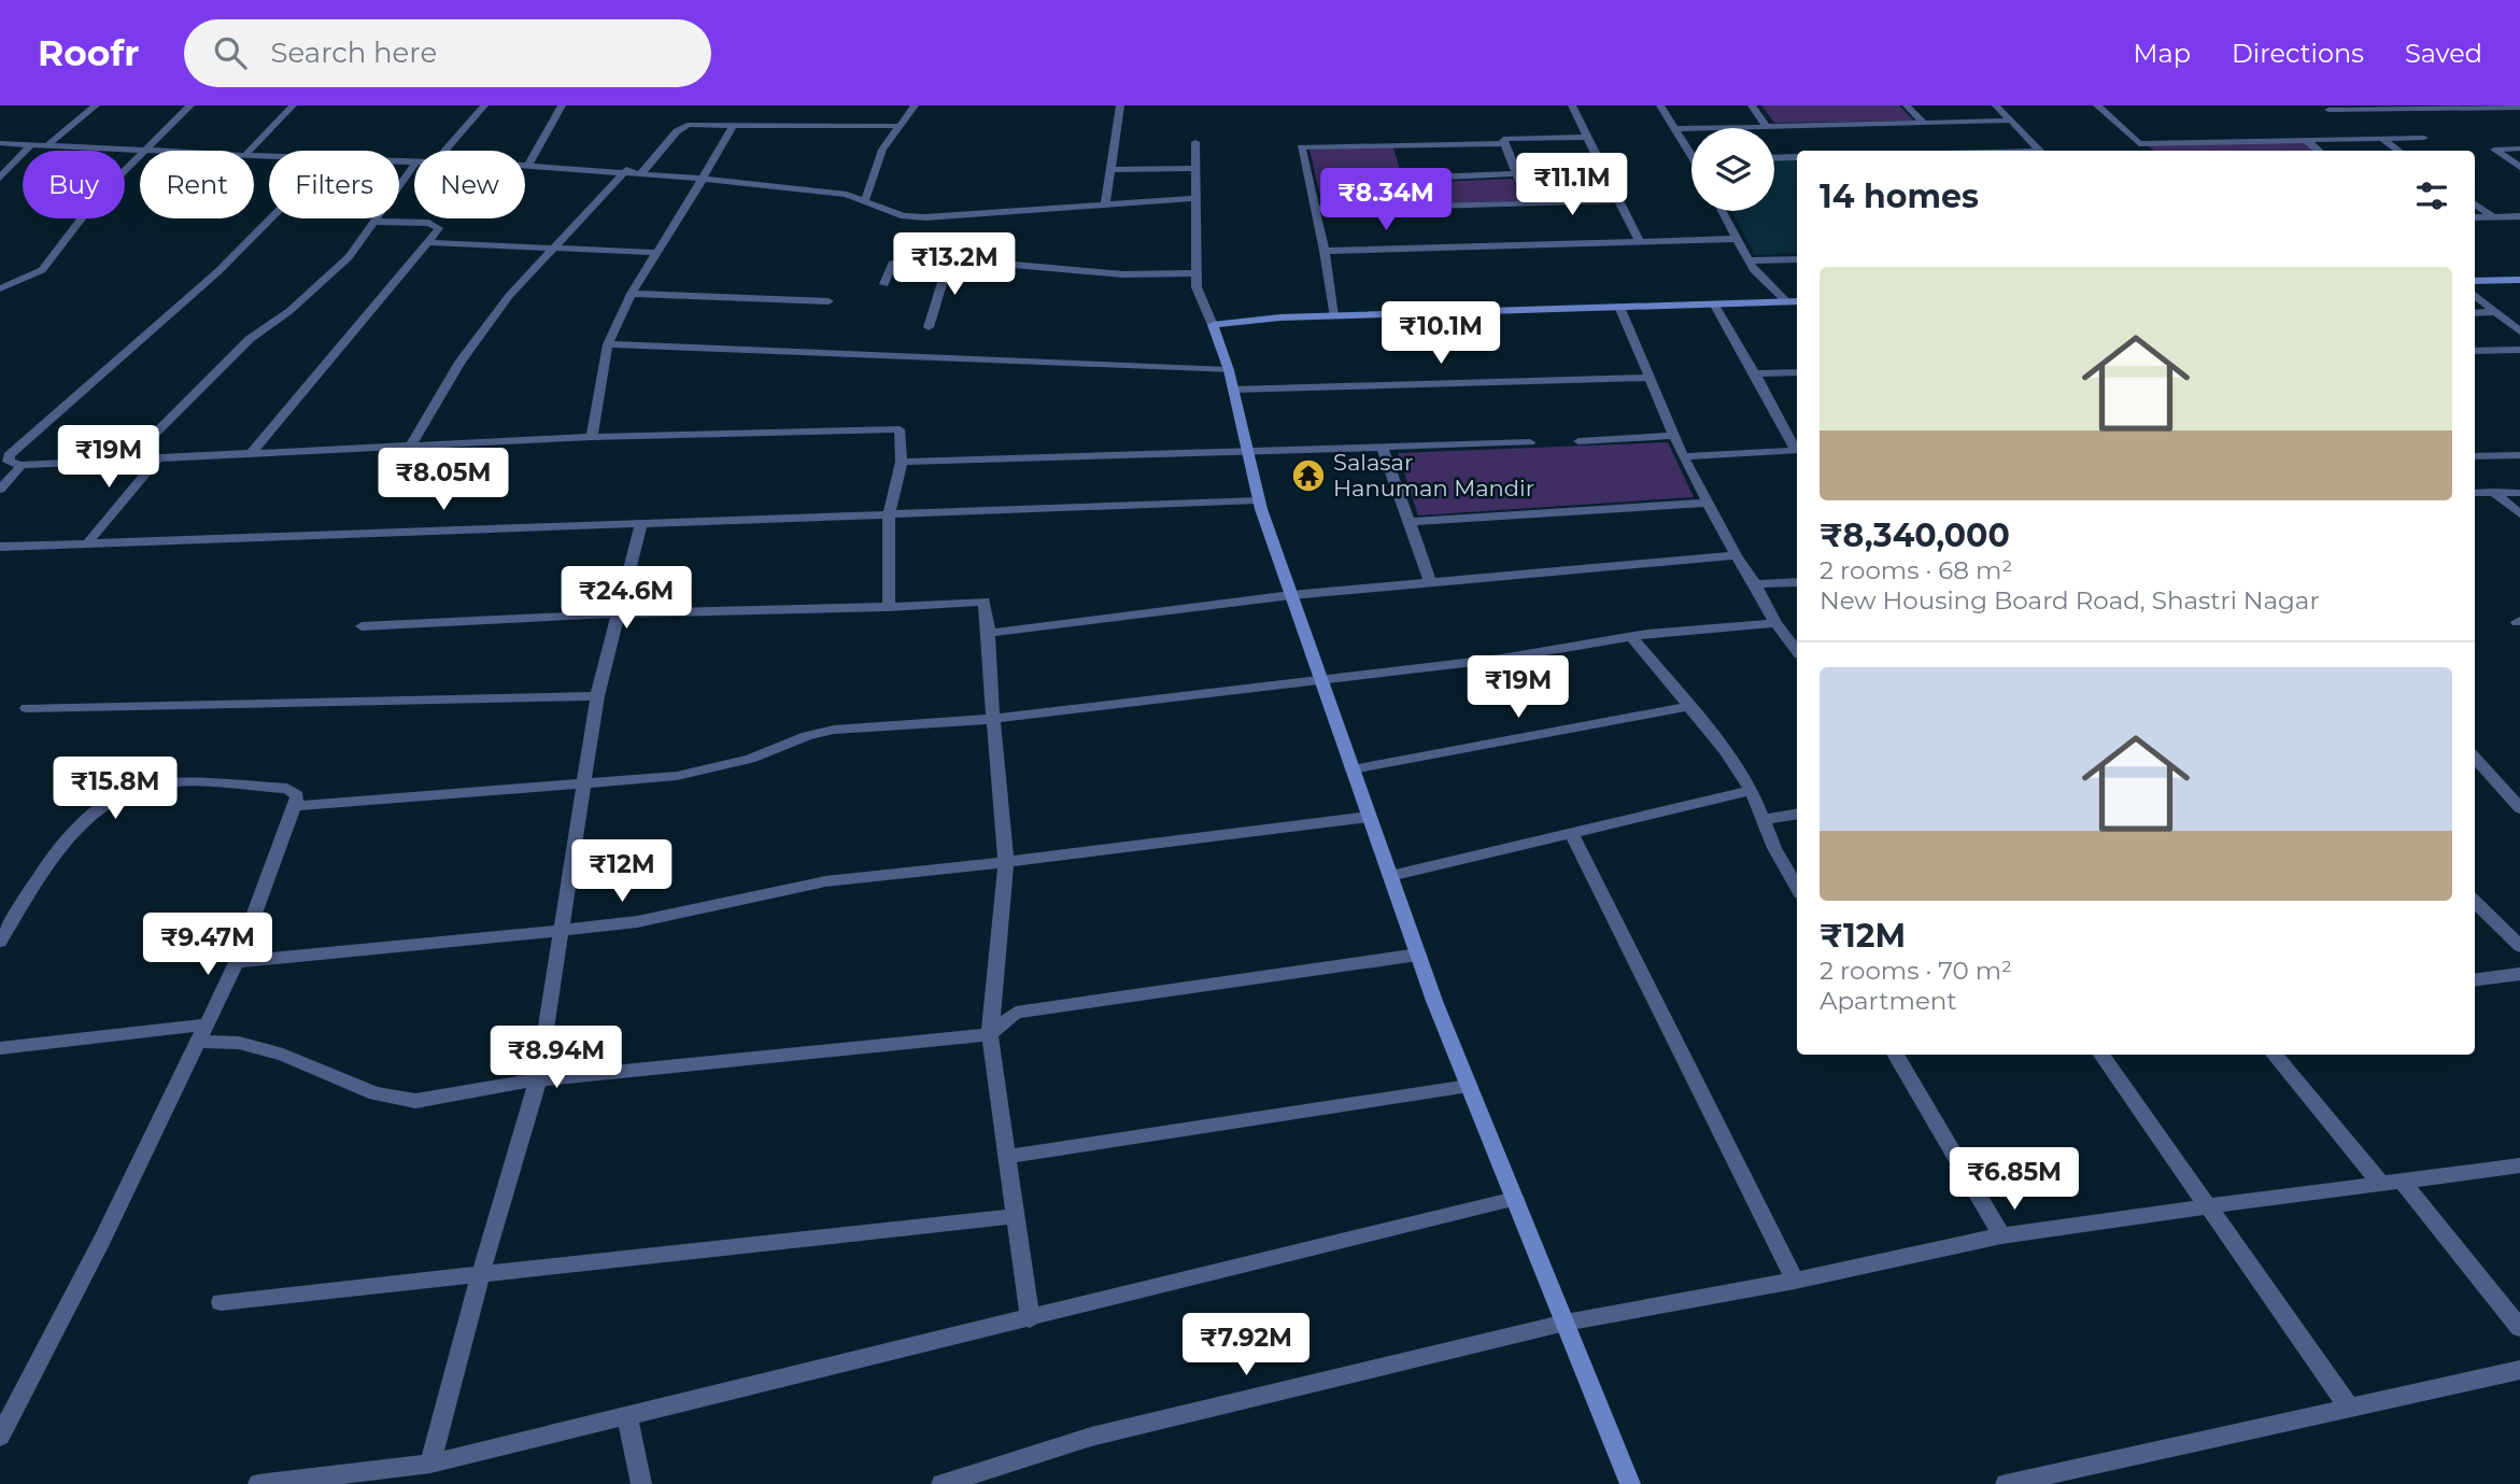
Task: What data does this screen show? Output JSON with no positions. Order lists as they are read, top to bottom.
{
  "places": {
    "temple": ["Salasar Hanuman Mandir"]
  },
  "page": {
    "header": "Roofr",
    "search": "Search here",
    "nav": ["Map", "Directions", "Saved"],
    "chip": [
      "Buy",
      "Rent",
      "Filters",
      "New"
    ],
    "heading": "14 homes",
    "price": [
      "₹11.1M",
      "₹8.34M",
      "₹13.2M",
      "₹10.1M",
      "₹19M",
      "₹8.05M",
      "₹24.6M",
      "₹19M",
      "₹15.8M",
      "₹12M",
      "₹9.47M",
      "₹8.94M",
      "₹6.85M",
      "₹7.92M"
    ],
    "list": [
      {
        "name": "₹8,340,000",
        "note": "2 rooms · 68 m² · New Housing Board Road, Shastri Nagar"
      },
      {
        "name": "₹12M",
        "note": "2 rooms · 70 m² · Apartment"
      }
    ]
  }
}
